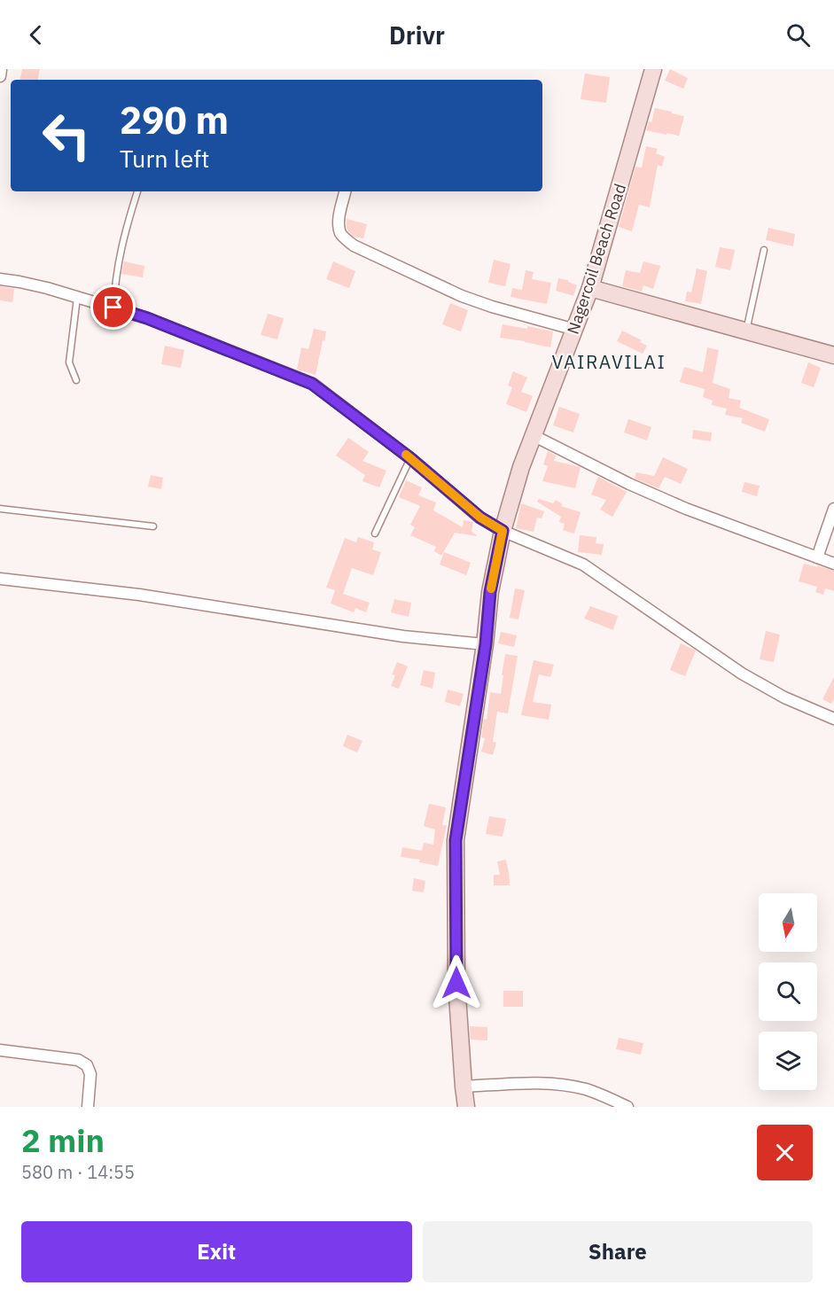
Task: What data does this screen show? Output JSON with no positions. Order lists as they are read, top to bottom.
{
  "streets": {
    "main road": ["Nagercoil Beach Road"]
  },
  "districts": ["VAIRAVILAI"],
  "north": "bottom",
  "page": {
    "header": "Drivr",
    "turn": ["290 m", "Turn left"],
    "heading": ["2 min", "580 m · 14:55"],
    "buttons": ["Exit", "Share"]
  }
}
